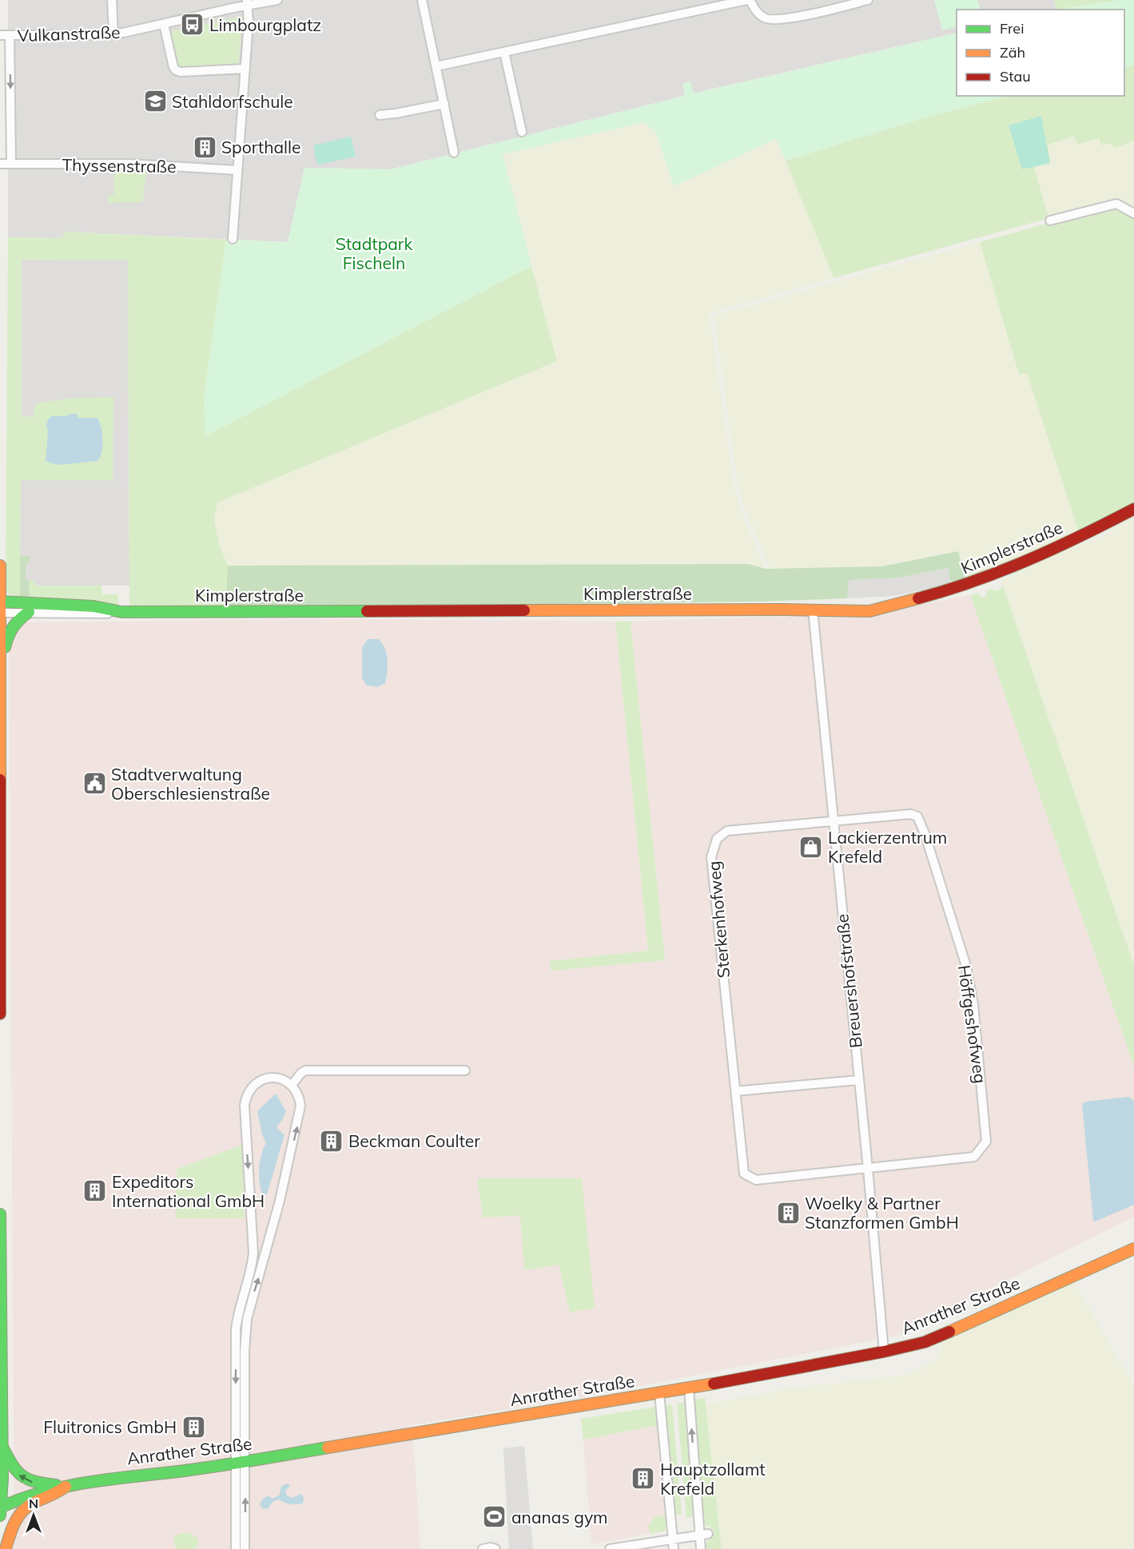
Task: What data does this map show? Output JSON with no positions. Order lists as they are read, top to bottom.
{
  "streets": {
    "main road": ["Kimplerstraße", "Anrather Straße"],
    "street": [
      "Vulkanstraße",
      "Thyssenstraße",
      "Sterkenhofweg",
      "Breuershofstraße",
      "Höffgeshofweg"
    ]
  },
  "crossings": [
    ["Kimplerstraße", "Breuershofstraße"],
    ["Sterkenhofweg", "Breuershofstraße"],
    ["Sterkenhofweg", "Höffgeshofweg"],
    ["Breuershofstraße", "Höffgeshofweg"],
    ["Breuershofstraße", "Anrather Straße"]
  ],
  "parks": ["Stadtpark Fischeln"],
  "places": {
    "bus stop": ["Limbourgplatz"],
    "school or university": ["Stahldorfschule"],
    "building": [
      "Sporthalle",
      "Beckman Coulter",
      "Expeditors International GmbH",
      "Woelky & Partner Stanzformen GmbH",
      "Fluitronics GmbH",
      "Hauptzollamt Krefeld"
    ],
    "public building": ["Stadtverwaltung Oberschlesienstraße"],
    "shop": ["Lackierzentrum Krefeld"],
    "sports": ["ananas gym"]
  },
  "legend": ["Frei", "Zäh", "Stau"],
  "north": "top"
}
